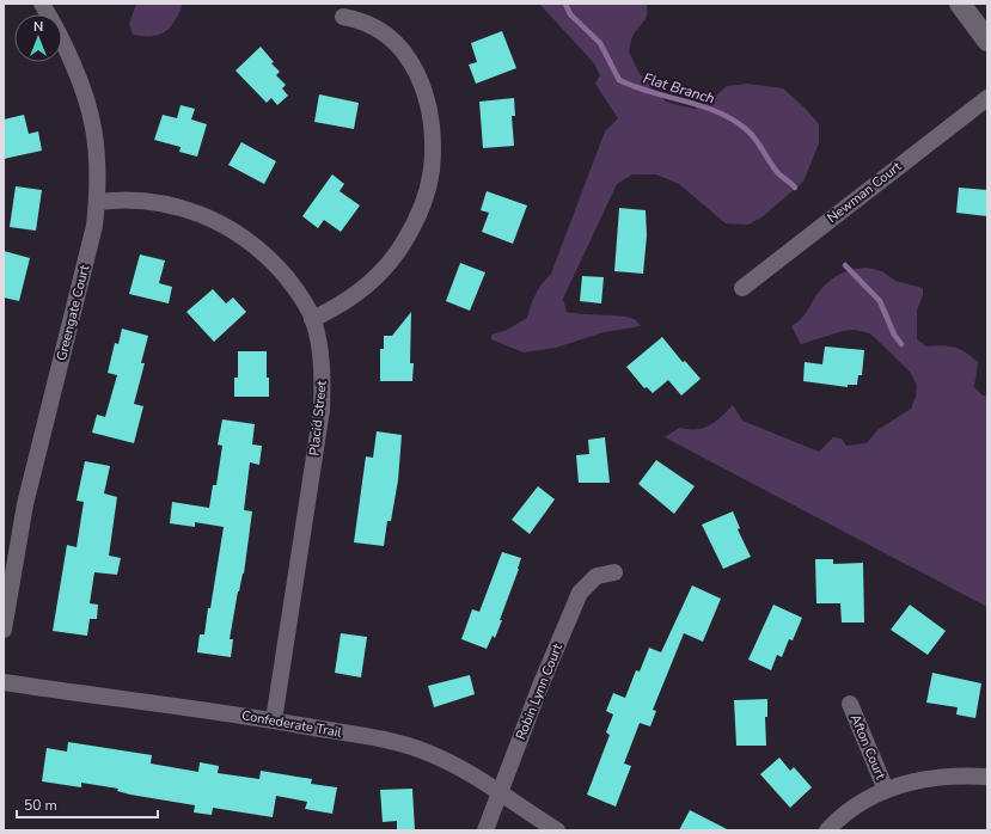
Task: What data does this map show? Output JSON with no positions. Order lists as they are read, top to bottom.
{
  "streets": {
    "street": [
      "Newman Court",
      "Greengate Court",
      "Placid Street",
      "Robin Lynn Court",
      "Confederate Trail",
      "Afton Court"
    ]
  },
  "crossings": [
    ["Greengate Court", "Placid Street"],
    ["Placid Street", "Confederate Trail"],
    ["Robin Lynn Court", "Confederate Trail"]
  ],
  "water": ["Flat Branch"],
  "scale_bar": "50 m",
  "north": "top"
}
